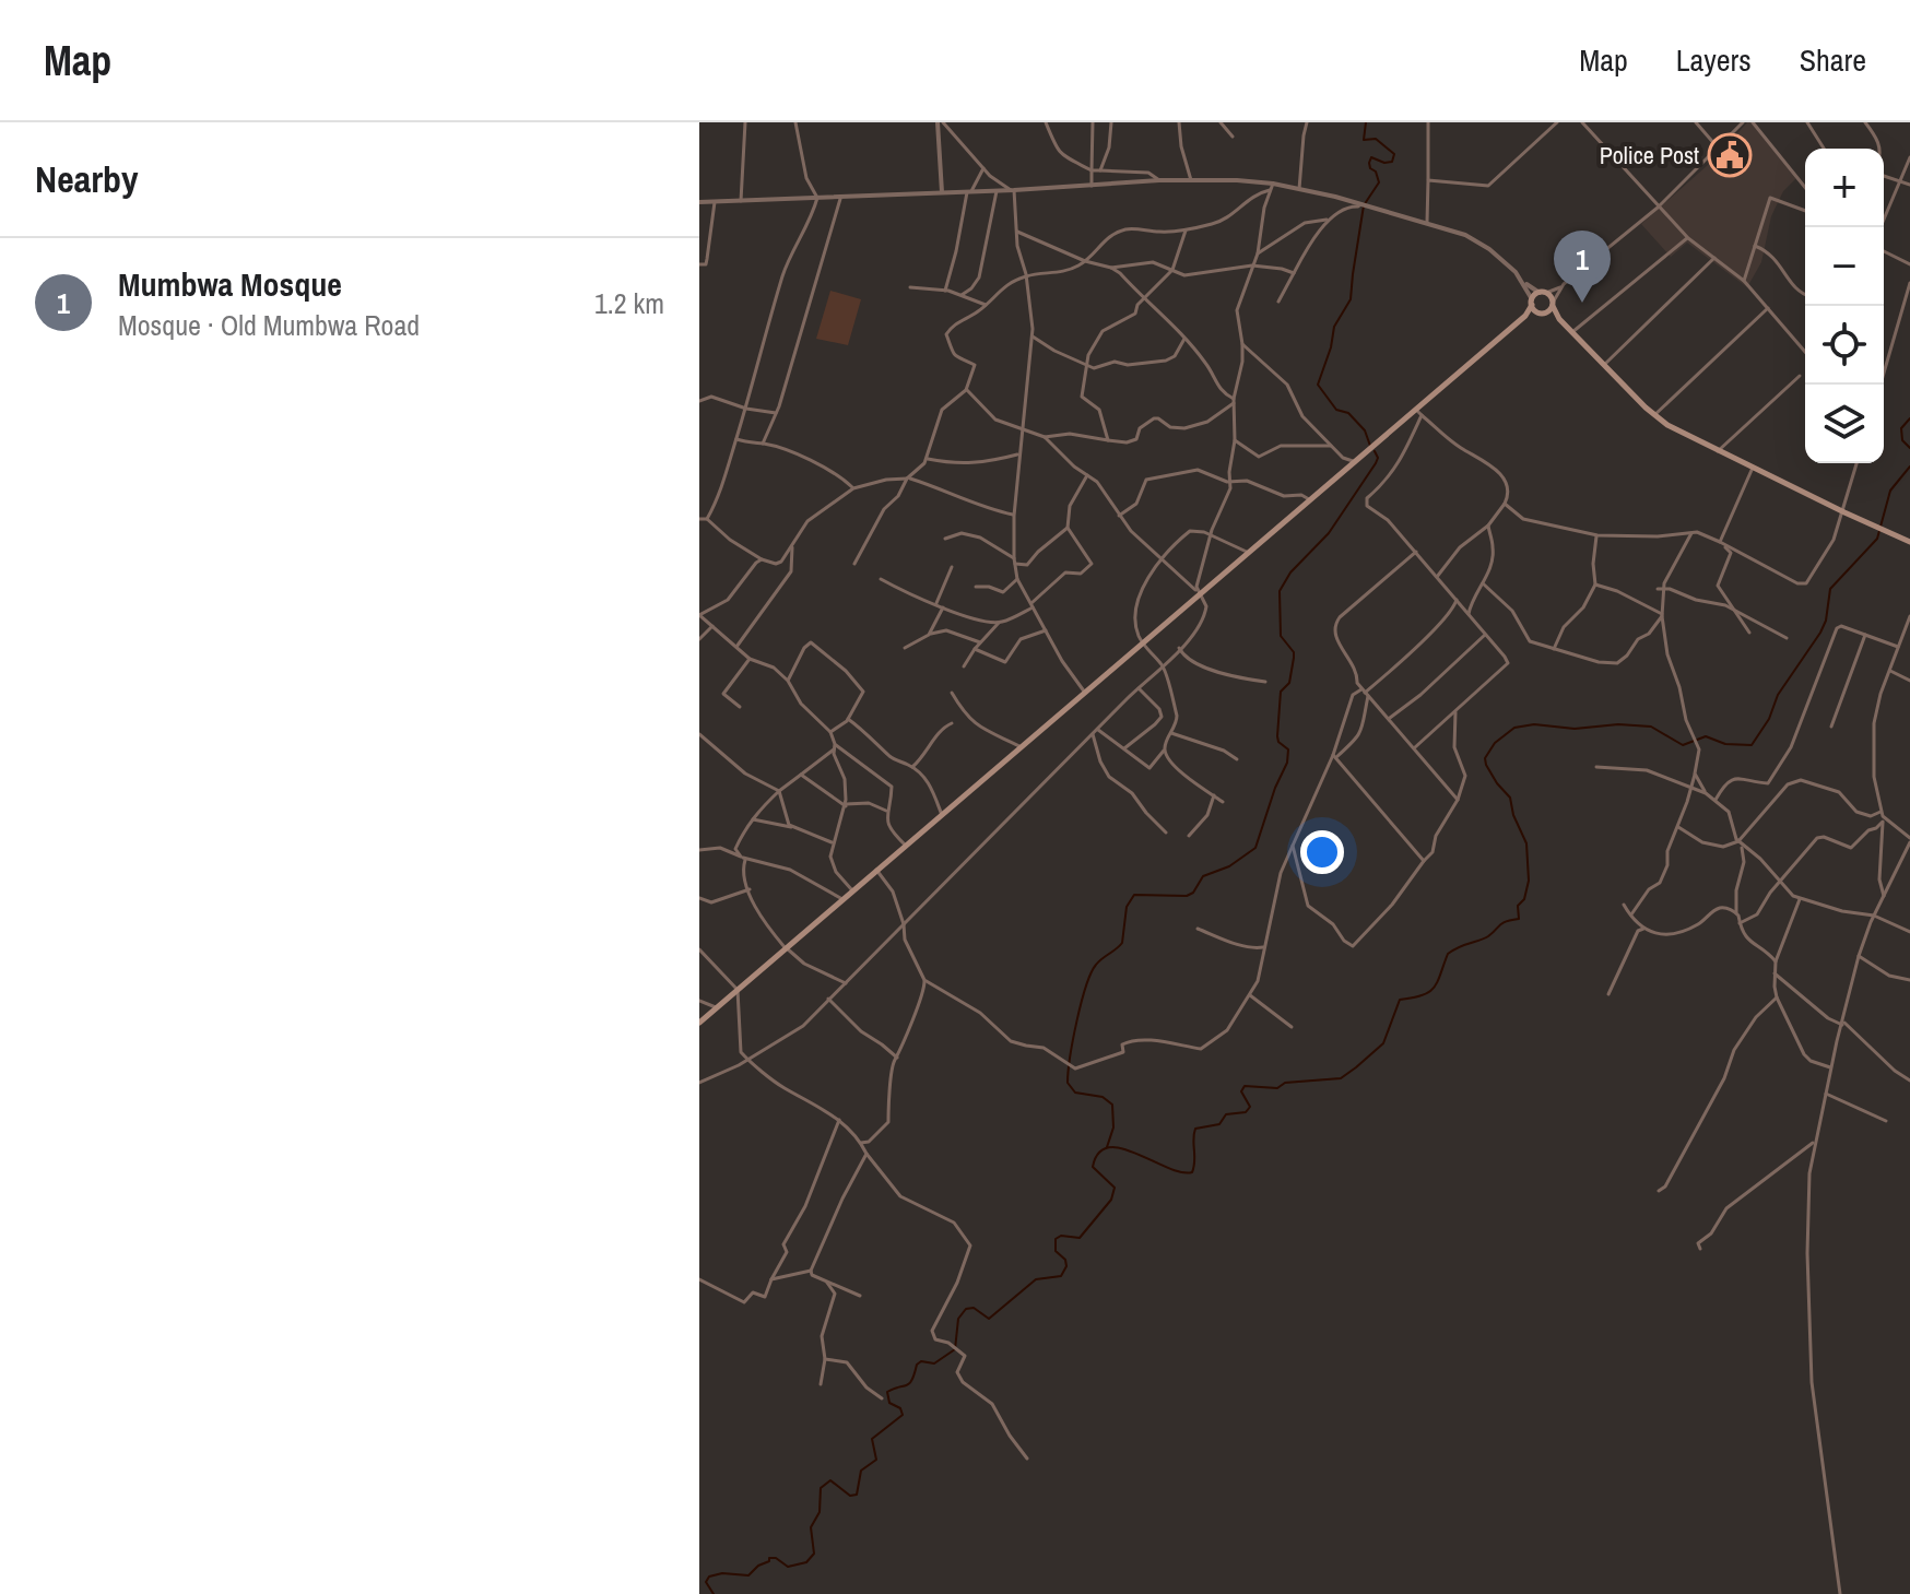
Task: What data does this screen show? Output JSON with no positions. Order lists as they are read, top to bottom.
{
  "places": {
    "public building": ["Police Post"]
  },
  "page": {
    "header": "Map",
    "nav": ["Map", "Layers", "Share"],
    "heading": "Nearby",
    "map_buttons": ["+", "−"],
    "pins": "1",
    "list": [
      {
        "mark": "1",
        "name": "Mumbwa Mosque",
        "note": "Mosque · Old Mumbwa Road",
        "value": "1.2 km"
      }
    ]
  }
}
